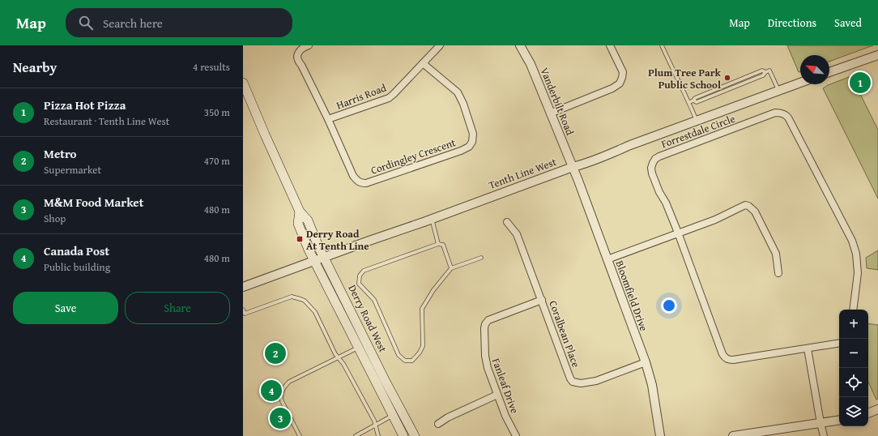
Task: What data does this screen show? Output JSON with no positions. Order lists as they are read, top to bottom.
{
  "streets": {
    "main road": ["Derry Road West"],
    "street": [
      "Harris Road",
      "Vanderbilt Road",
      "Forrestdale Circle",
      "Cordingley Crescent",
      "Tenth Line West",
      "Bloomfield Drive",
      "Coralbean Place",
      "Fanleaf Drive"
    ]
  },
  "crossings": [
    ["Harris Road", "Cordingley Crescent"],
    ["Vanderbilt Road", "Tenth Line West"],
    ["Vanderbilt Road", "Bloomfield Drive"],
    ["Tenth Line West", "Bloomfield Drive"],
    ["Tenth Line West", "Derry Road West"],
    ["Bloomfield Drive", "Coralbean Place"],
    ["Coralbean Place", "Fanleaf Drive"]
  ],
  "places": {
    "other": ["Plum Tree Park Public School"],
    "transit": ["Derry Road At Tenth Line"]
  },
  "north": "top left",
  "page": {
    "header": "Map",
    "search": "Search here",
    "nav": ["Map", "Directions", "Saved"],
    "heading": ["Nearby", "4 results"],
    "pins": [
      "1",
      "2",
      "4",
      "3"
    ],
    "list": [
      {
        "mark": "1",
        "name": "Pizza Hot Pizza",
        "note": "Restaurant · Tenth Line West",
        "value": "350 m"
      },
      {
        "mark": "2",
        "name": "Metro",
        "note": "Supermarket",
        "value": "470 m"
      },
      {
        "mark": "3",
        "name": "M&M Food Market",
        "note": "Shop",
        "value": "480 m"
      },
      {
        "mark": "4",
        "name": "Canada Post",
        "note": "Public building",
        "value": "480 m"
      }
    ],
    "buttons": ["Save", "Share"],
    "map_buttons": ["+", "−"]
  }
}
